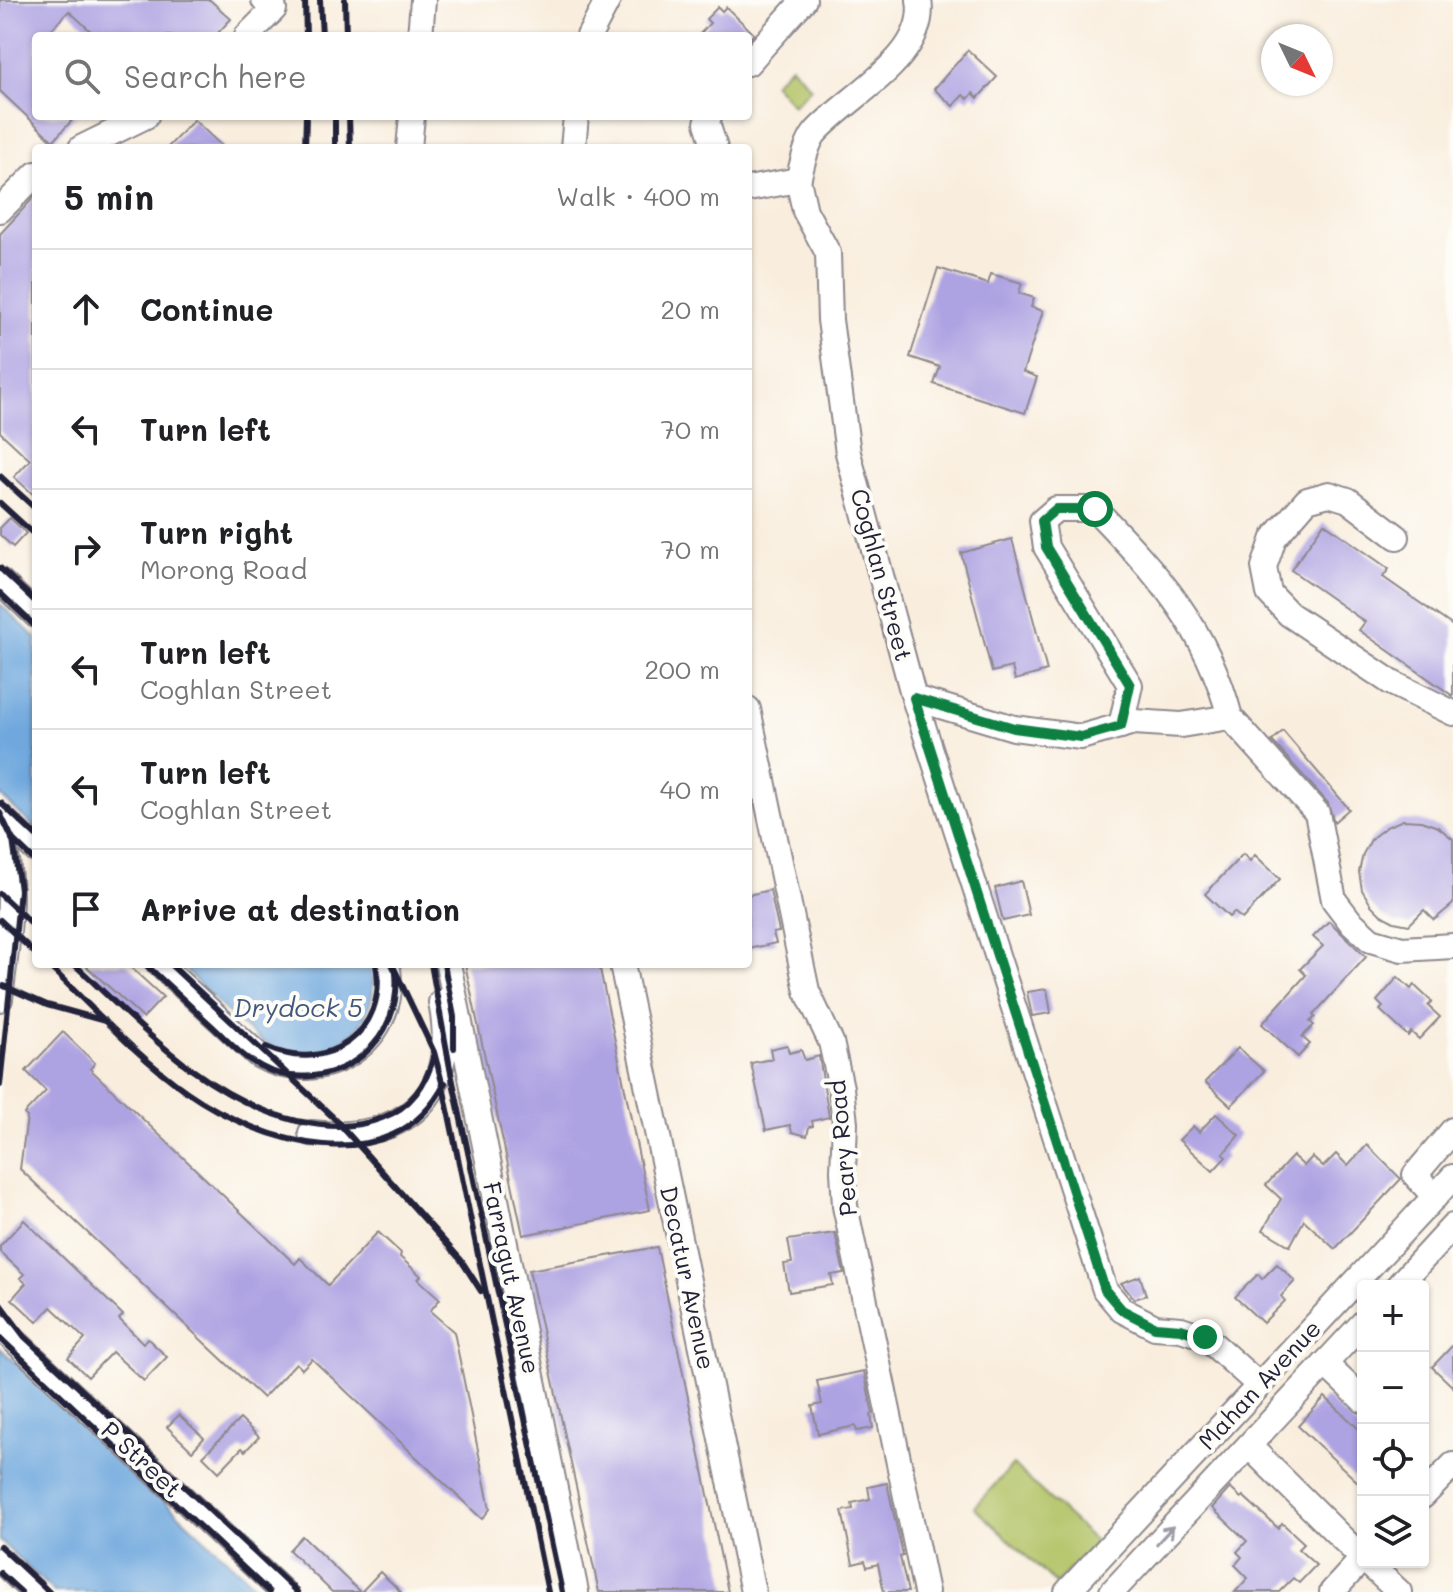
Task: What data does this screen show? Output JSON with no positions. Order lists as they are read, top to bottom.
{
  "streets": {
    "street": [
      "Coghlan Street",
      "Peary Road",
      "Farragut Avenue",
      "Decatur Avenue",
      "Mahan Avenue",
      "P Street"
    ]
  },
  "crossings": [
    ["Coghlan Street", "Mahan Avenue"]
  ],
  "water": ["Drydock 5"],
  "north": "bottom right",
  "page": {
    "search": "Search here",
    "heading": ["5 min", "Walk · 400 m"],
    "list": [
      ["Continue", "20 m"],
      ["Turn left", "70 m"],
      ["Turn right", "Morong Road", "70 m"],
      ["Turn left", "Coghlan Street", "200 m"],
      ["Turn left", "Coghlan Street", "40 m"],
      "Arrive at destination"
    ],
    "map_buttons": ["+", "−"]
  }
}
